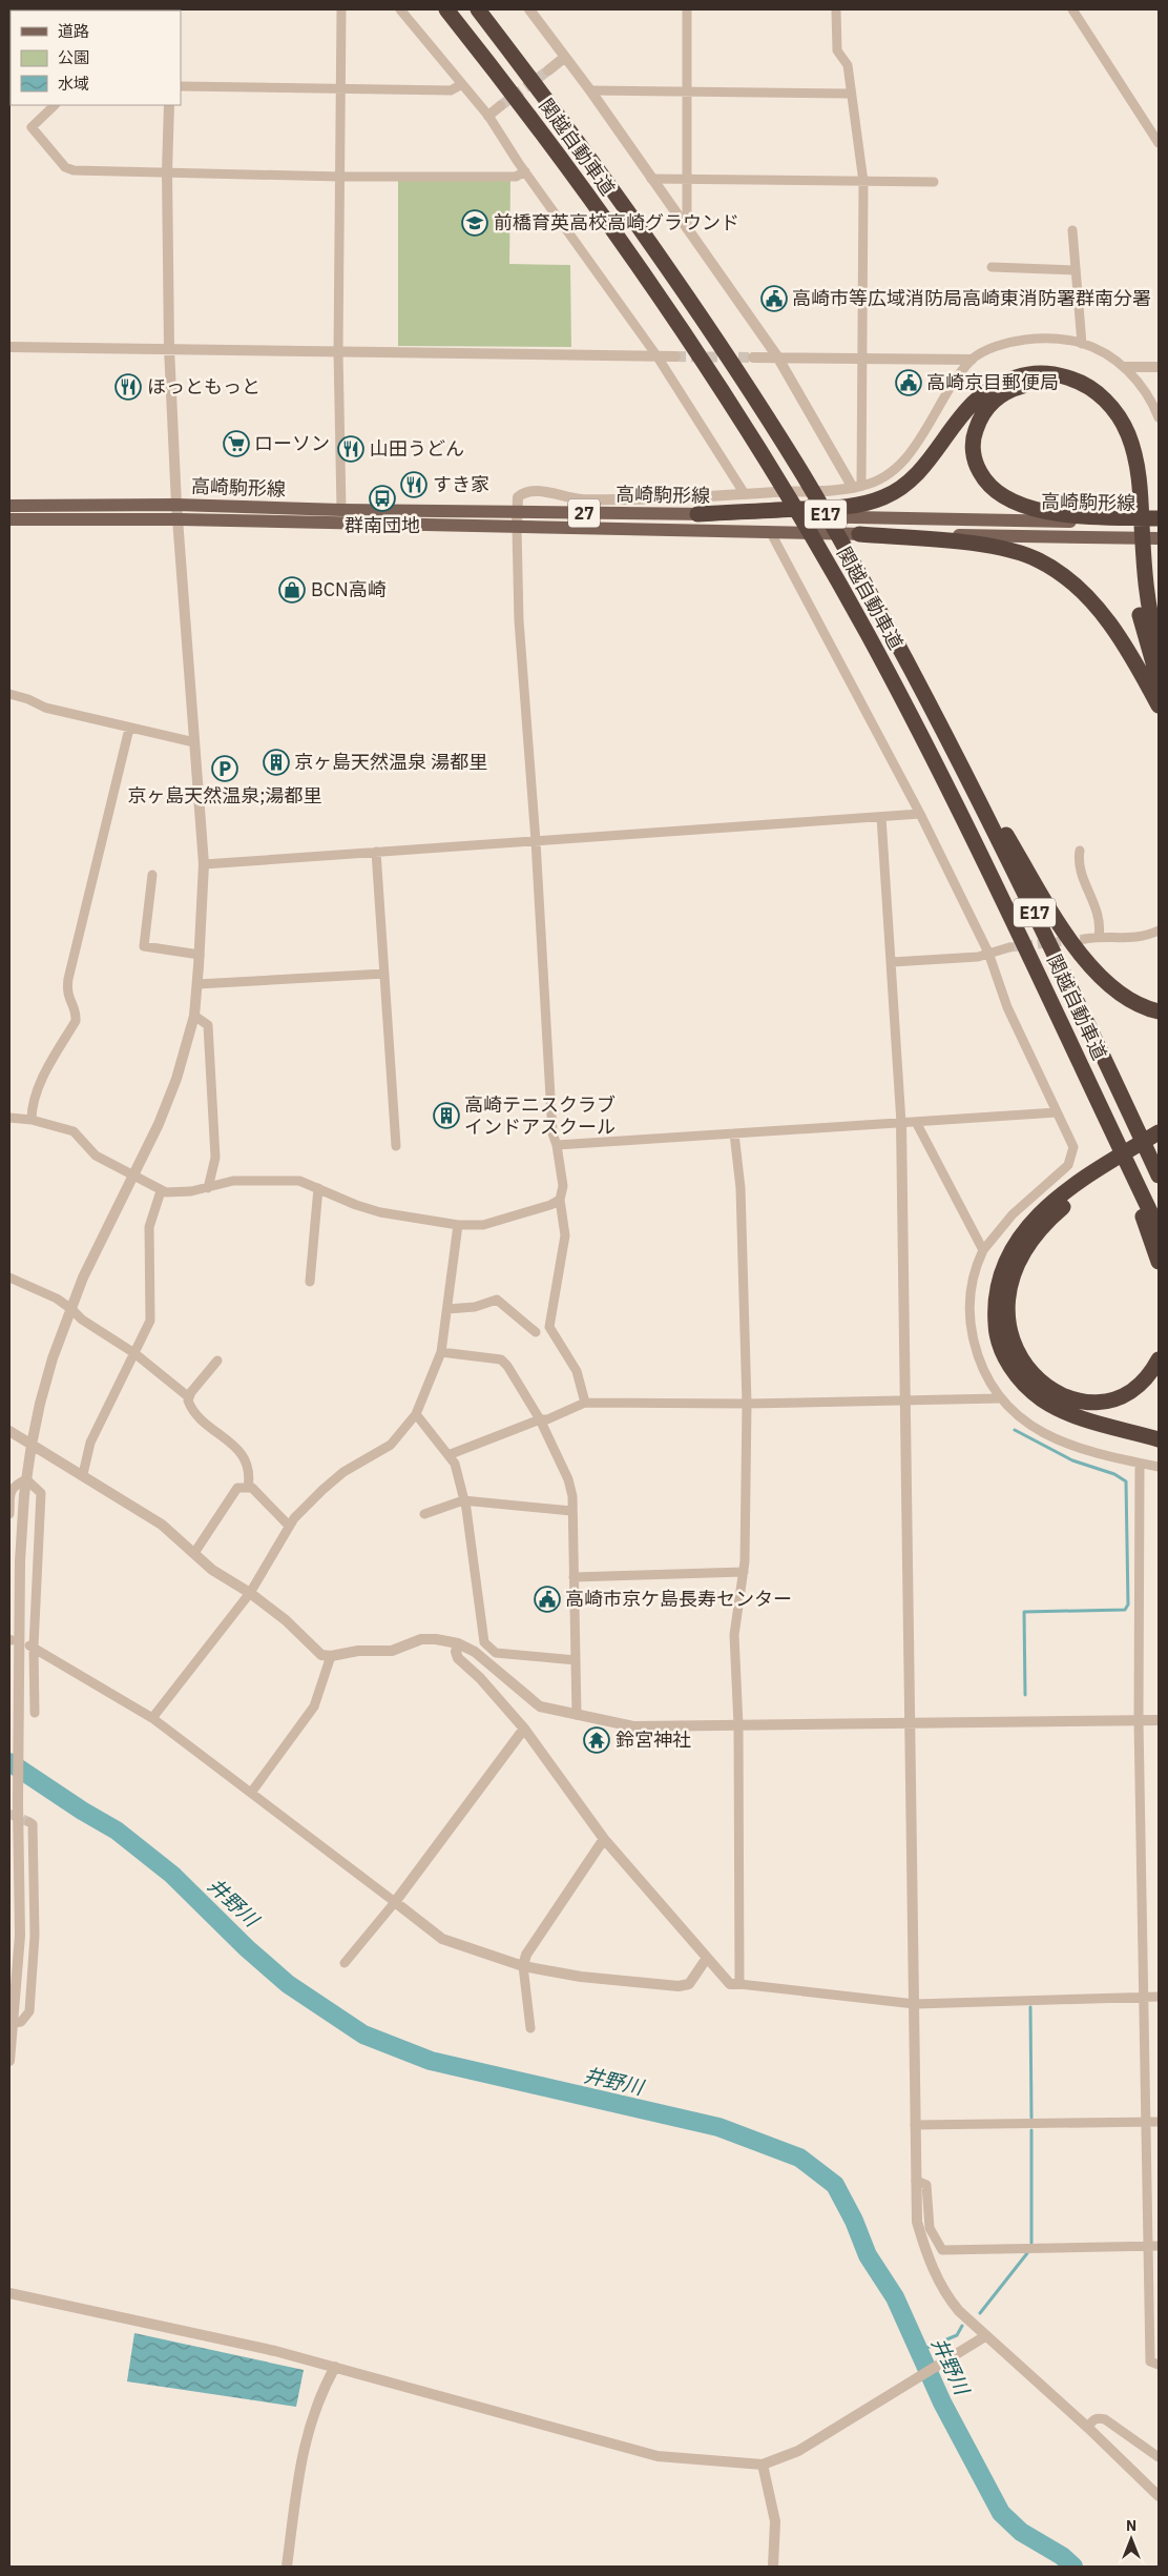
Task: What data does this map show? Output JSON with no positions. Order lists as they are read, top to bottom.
{
  "streets": {
    "highway": ["関越自動車道", "E17"],
    "main road": ["高崎駒形線", "27"]
  },
  "water": ["井野川"],
  "places": {
    "school or university": ["前橋育英高校高崎グラウンド"],
    "public building": ["高崎市等広域消防局高崎東消防署群南分署", "高崎京目郵便局", "高崎市京ケ島長寿センター"],
    "restaurant": ["ほっともっと", "山田うどん", "すき家"],
    "supermarket": ["ローソン"],
    "bus stop": ["群南団地"],
    "shop": ["BCN高崎"],
    "building": ["京ヶ島天然温泉 湯都里", "高崎テニスクラブ インドアスクール"],
    "parking": ["京ヶ島天然温泉;湯都里"],
    "temple": ["鈴宮神社"]
  },
  "legend": ["道路", "公園", "水域"],
  "north": "top"
}
